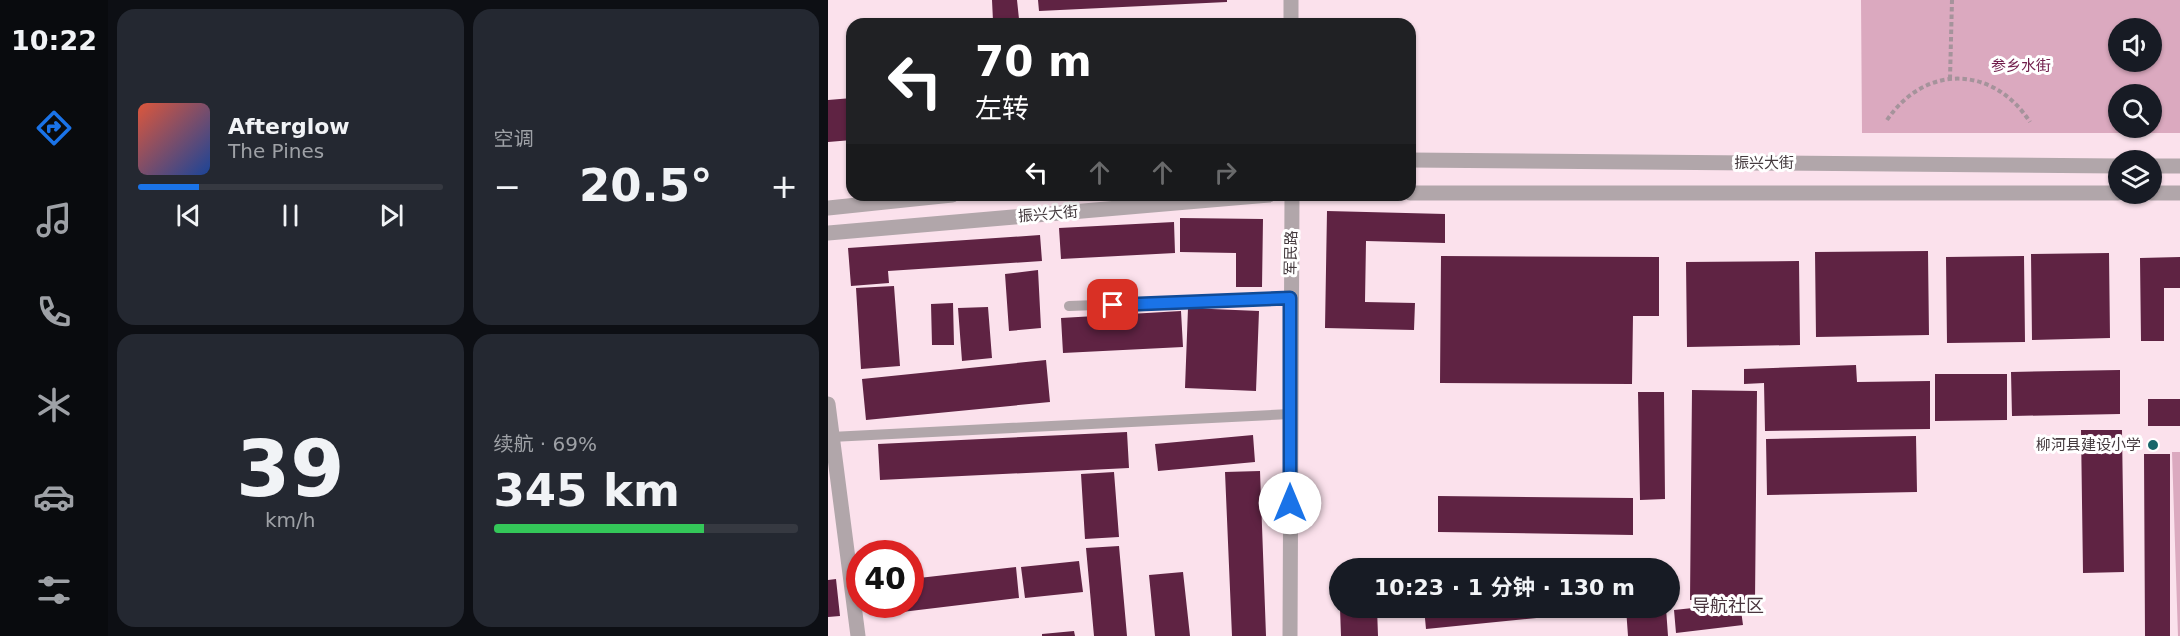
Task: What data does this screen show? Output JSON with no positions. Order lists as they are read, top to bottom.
{
  "streets": {
    "street": ["振兴大街", "军民路"]
  },
  "districts": ["导航社区"],
  "parks": ["参乡水街"],
  "places": ["柳河县建设小学"],
  "page": {
    "tabs": "10:22",
    "tile": [
      "空调",
      ["39", "km/h"],
      ["续航 · 69%", "345 km"]
    ],
    "turn": ["70 m", "左转"],
    "song": ["Afterglow", "The Pines"],
    "heat": ["−", "20.5°", "+"],
    "limit": "40",
    "trip": "10:23 · 1 分钟 · 130 m"
  }
}
